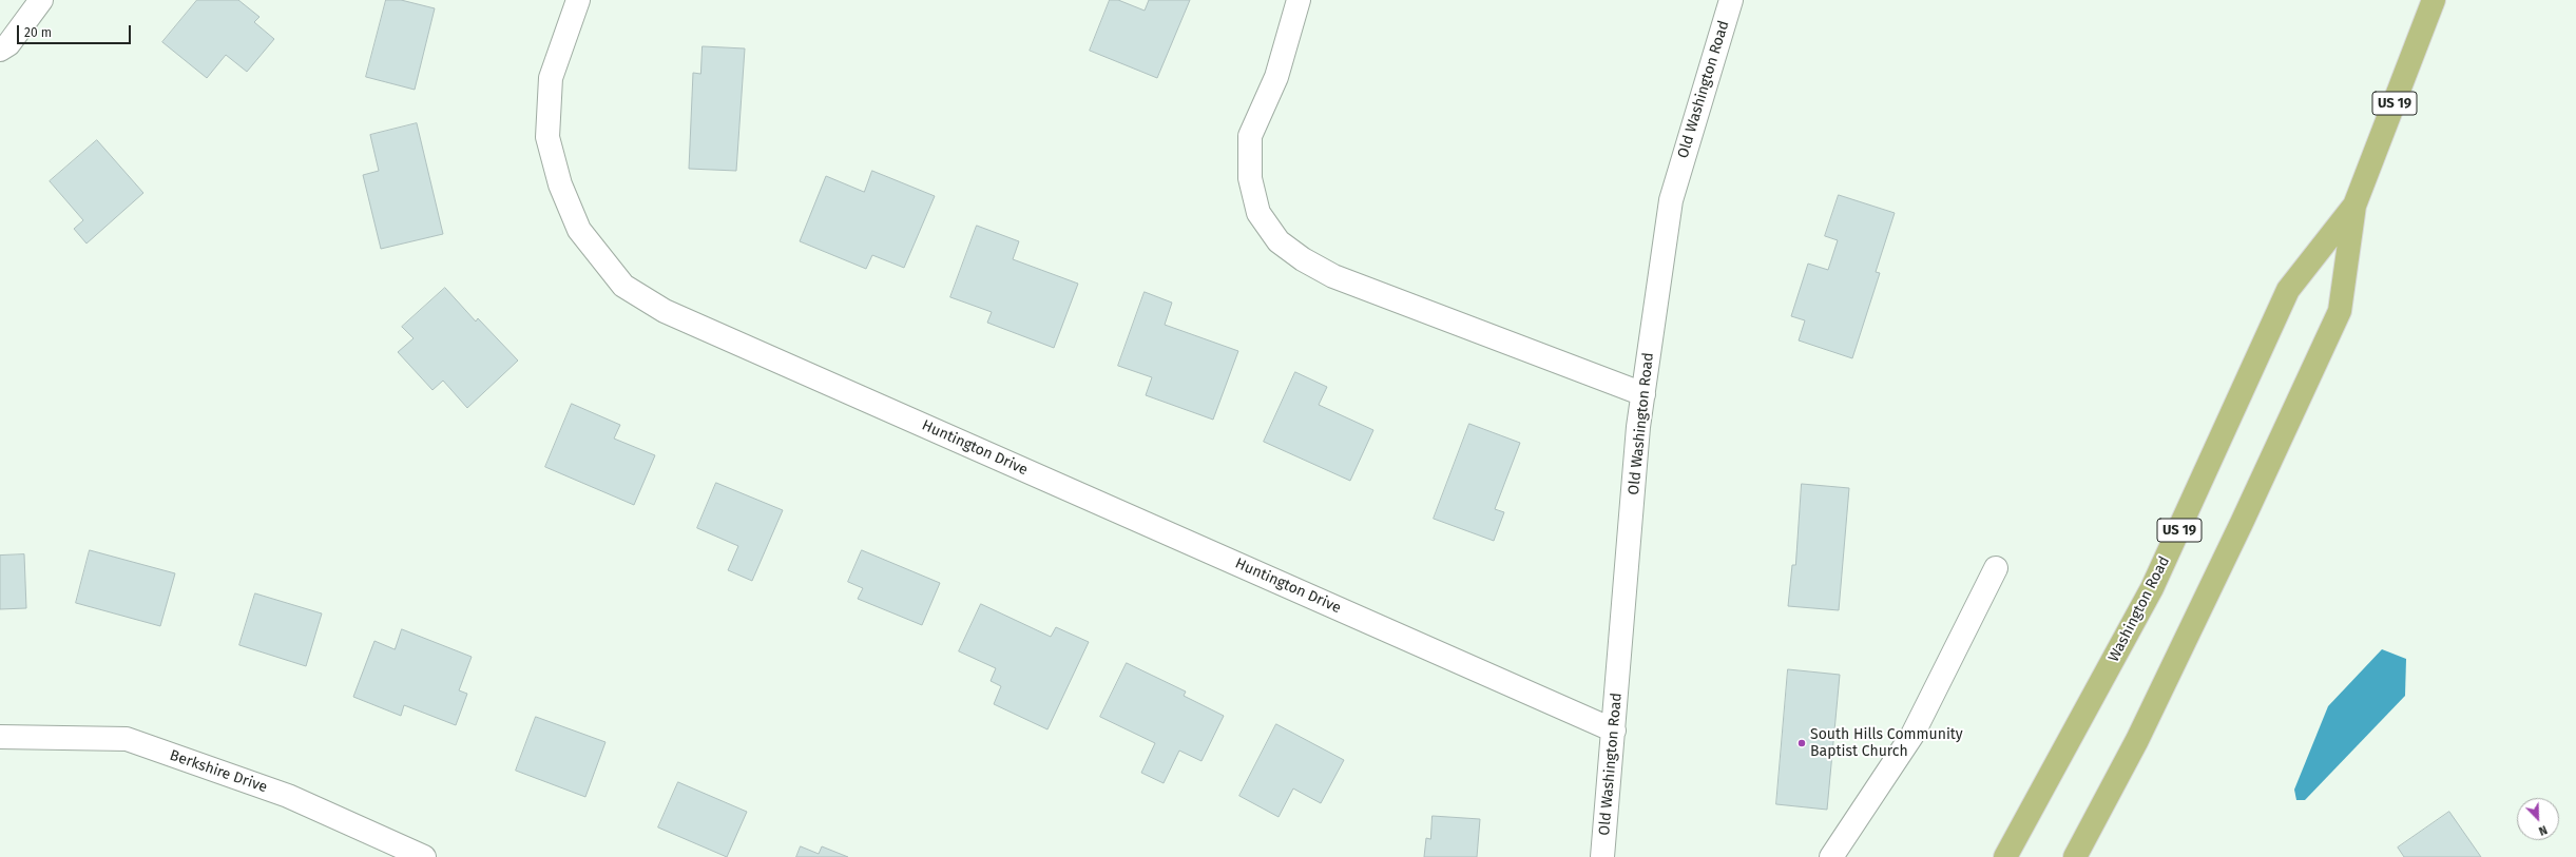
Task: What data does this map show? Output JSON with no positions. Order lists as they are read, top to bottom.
{
  "streets": {
    "main road": ["US 19", "Washington Road"],
    "street": ["Old Washington Road", "Huntington Drive", "Berkshire Drive"]
  },
  "crossings": [
    ["Old Washington Road", "Huntington Drive"]
  ],
  "places": ["South Hills Community Baptist Church"],
  "scale_bar": "20 m",
  "north": "bottom right"
}
